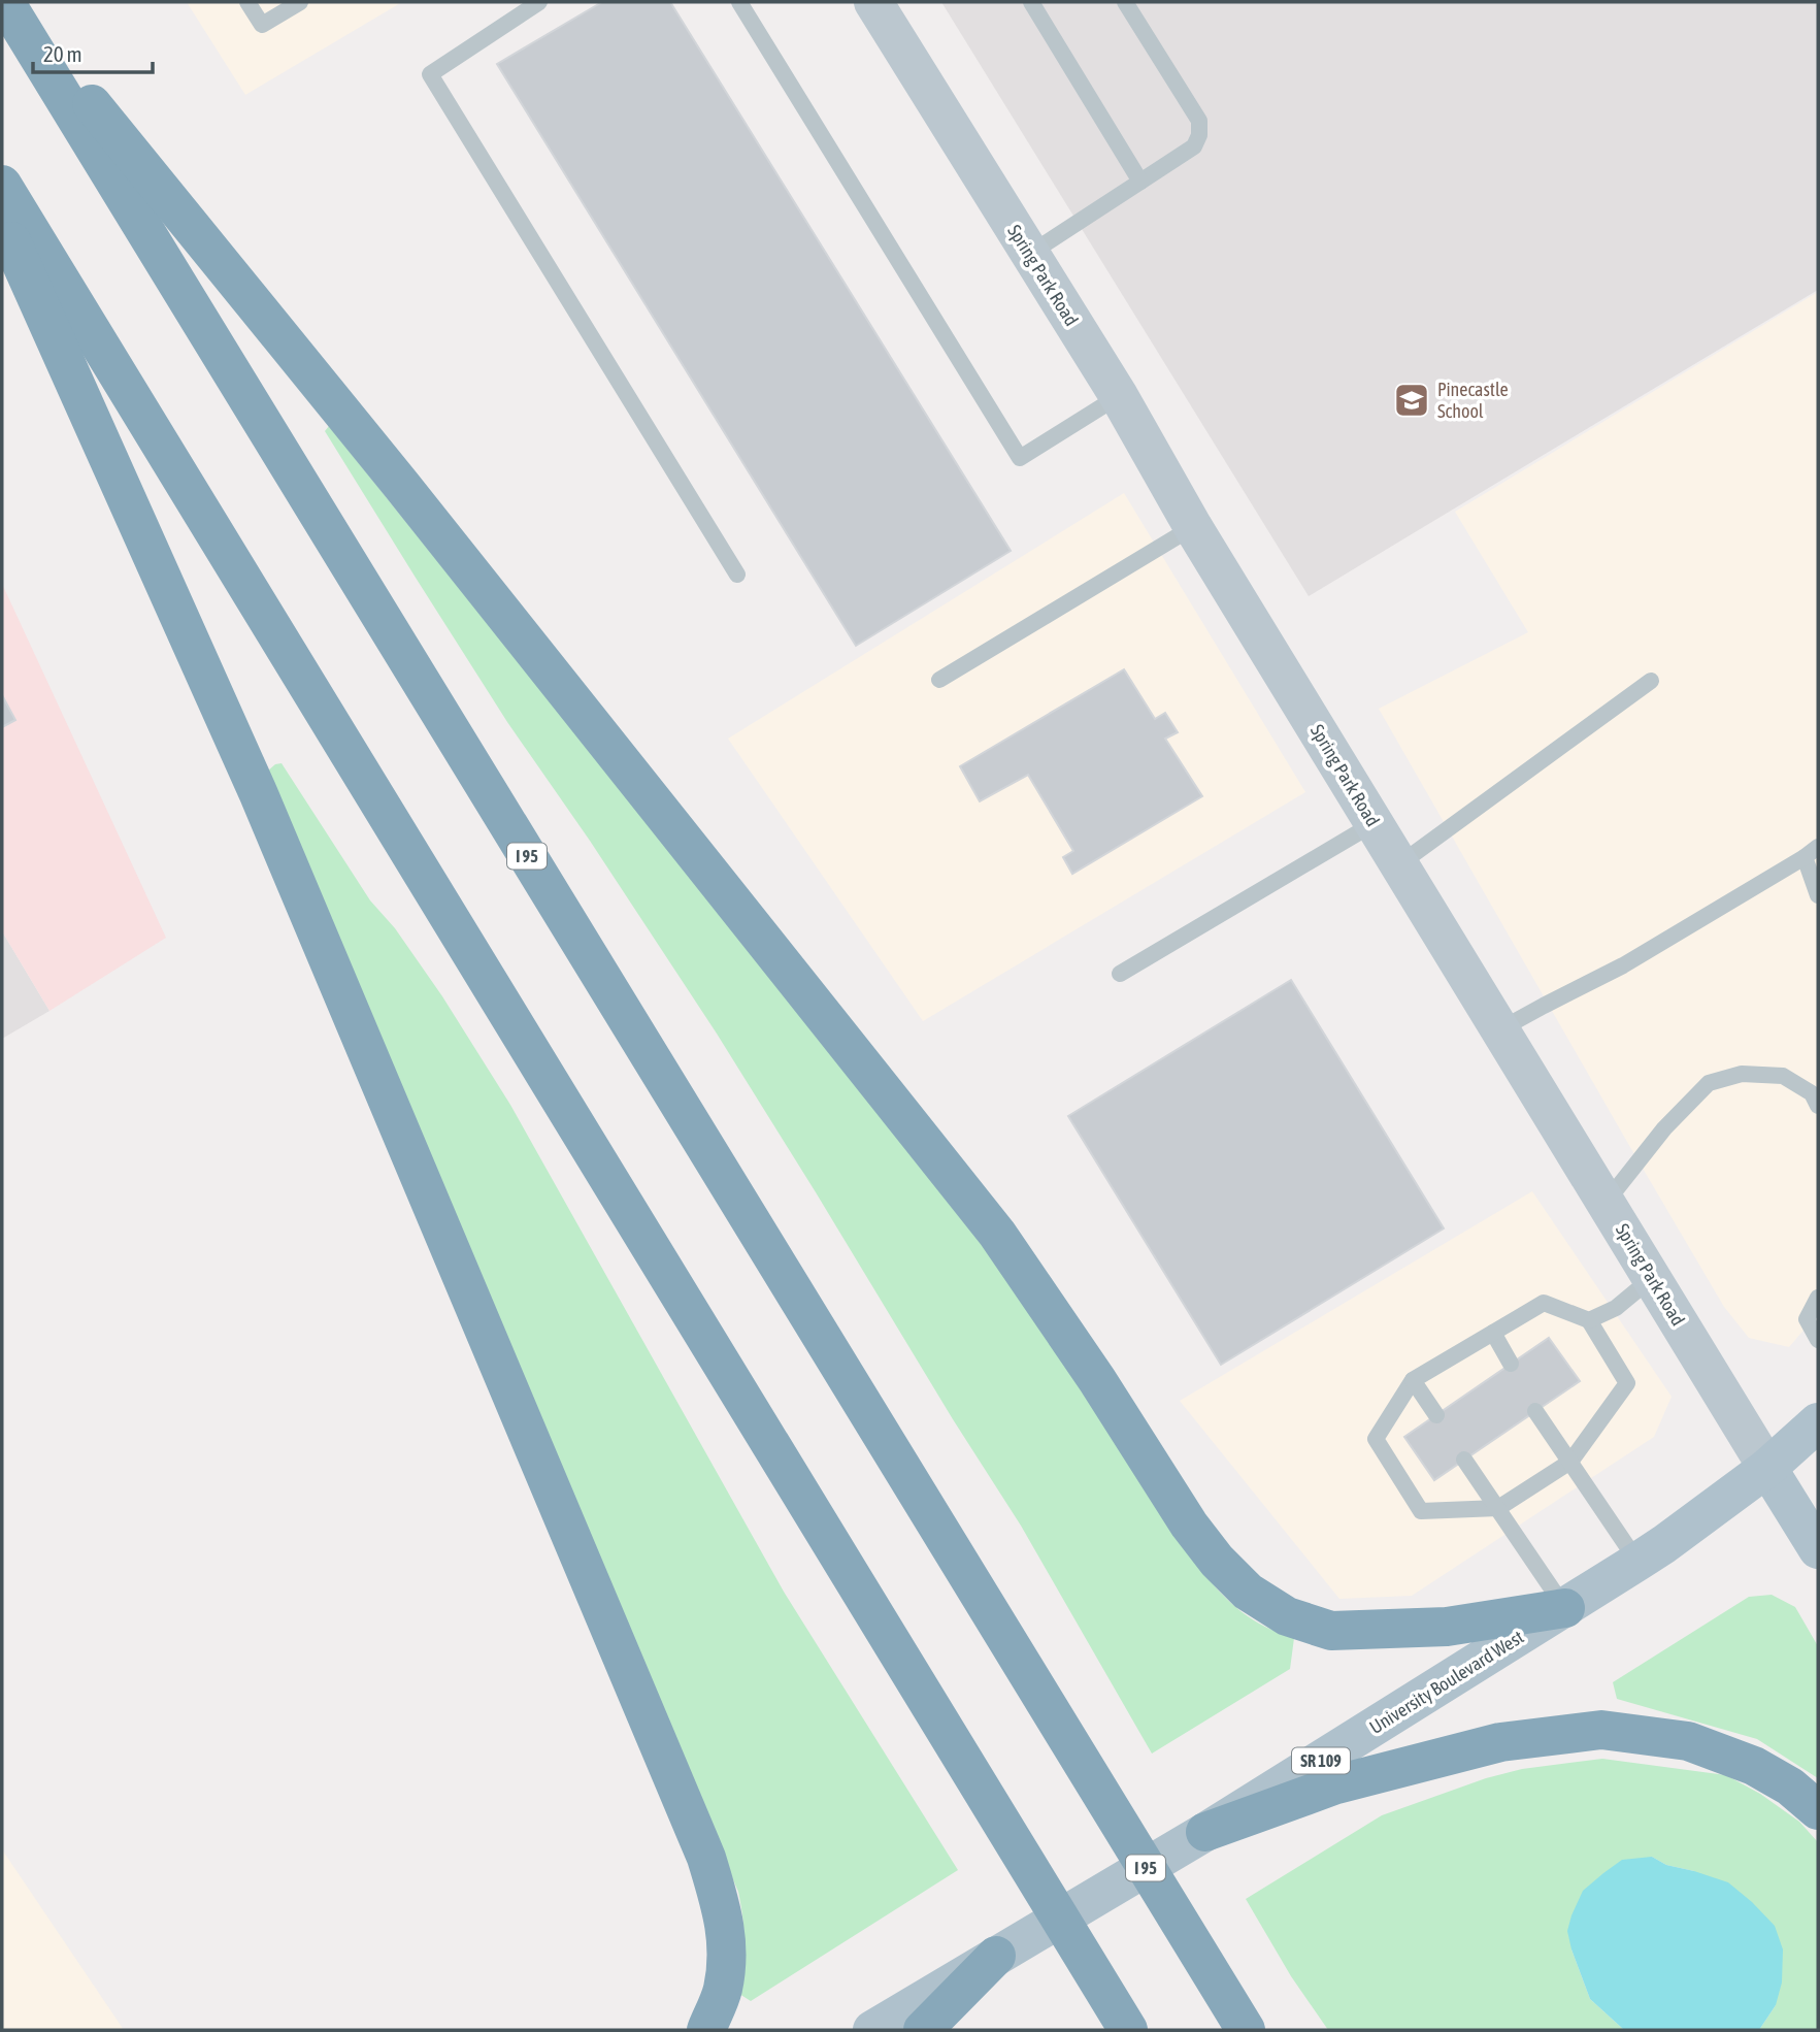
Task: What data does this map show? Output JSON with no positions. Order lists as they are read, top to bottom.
{
  "streets": {
    "highway": ["I 95"],
    "main road": ["Spring Park Road", "University Boulevard West", "SR 109"]
  },
  "crossings": [
    ["Spring Park Road", "University Boulevard West"]
  ],
  "places": {
    "school or university": ["Pinecastle School"]
  },
  "scale_bar": "20 m"
}
